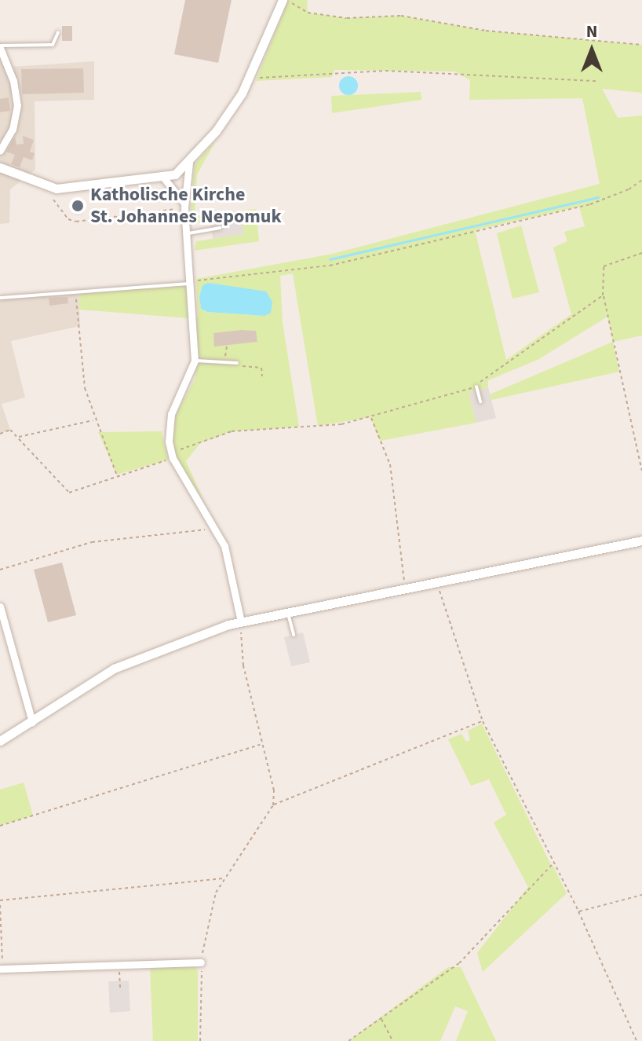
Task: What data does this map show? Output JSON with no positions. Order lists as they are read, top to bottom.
{
  "places": ["Katholische Kirche St. Johannes Nepomuk"],
  "north": "top"
}
